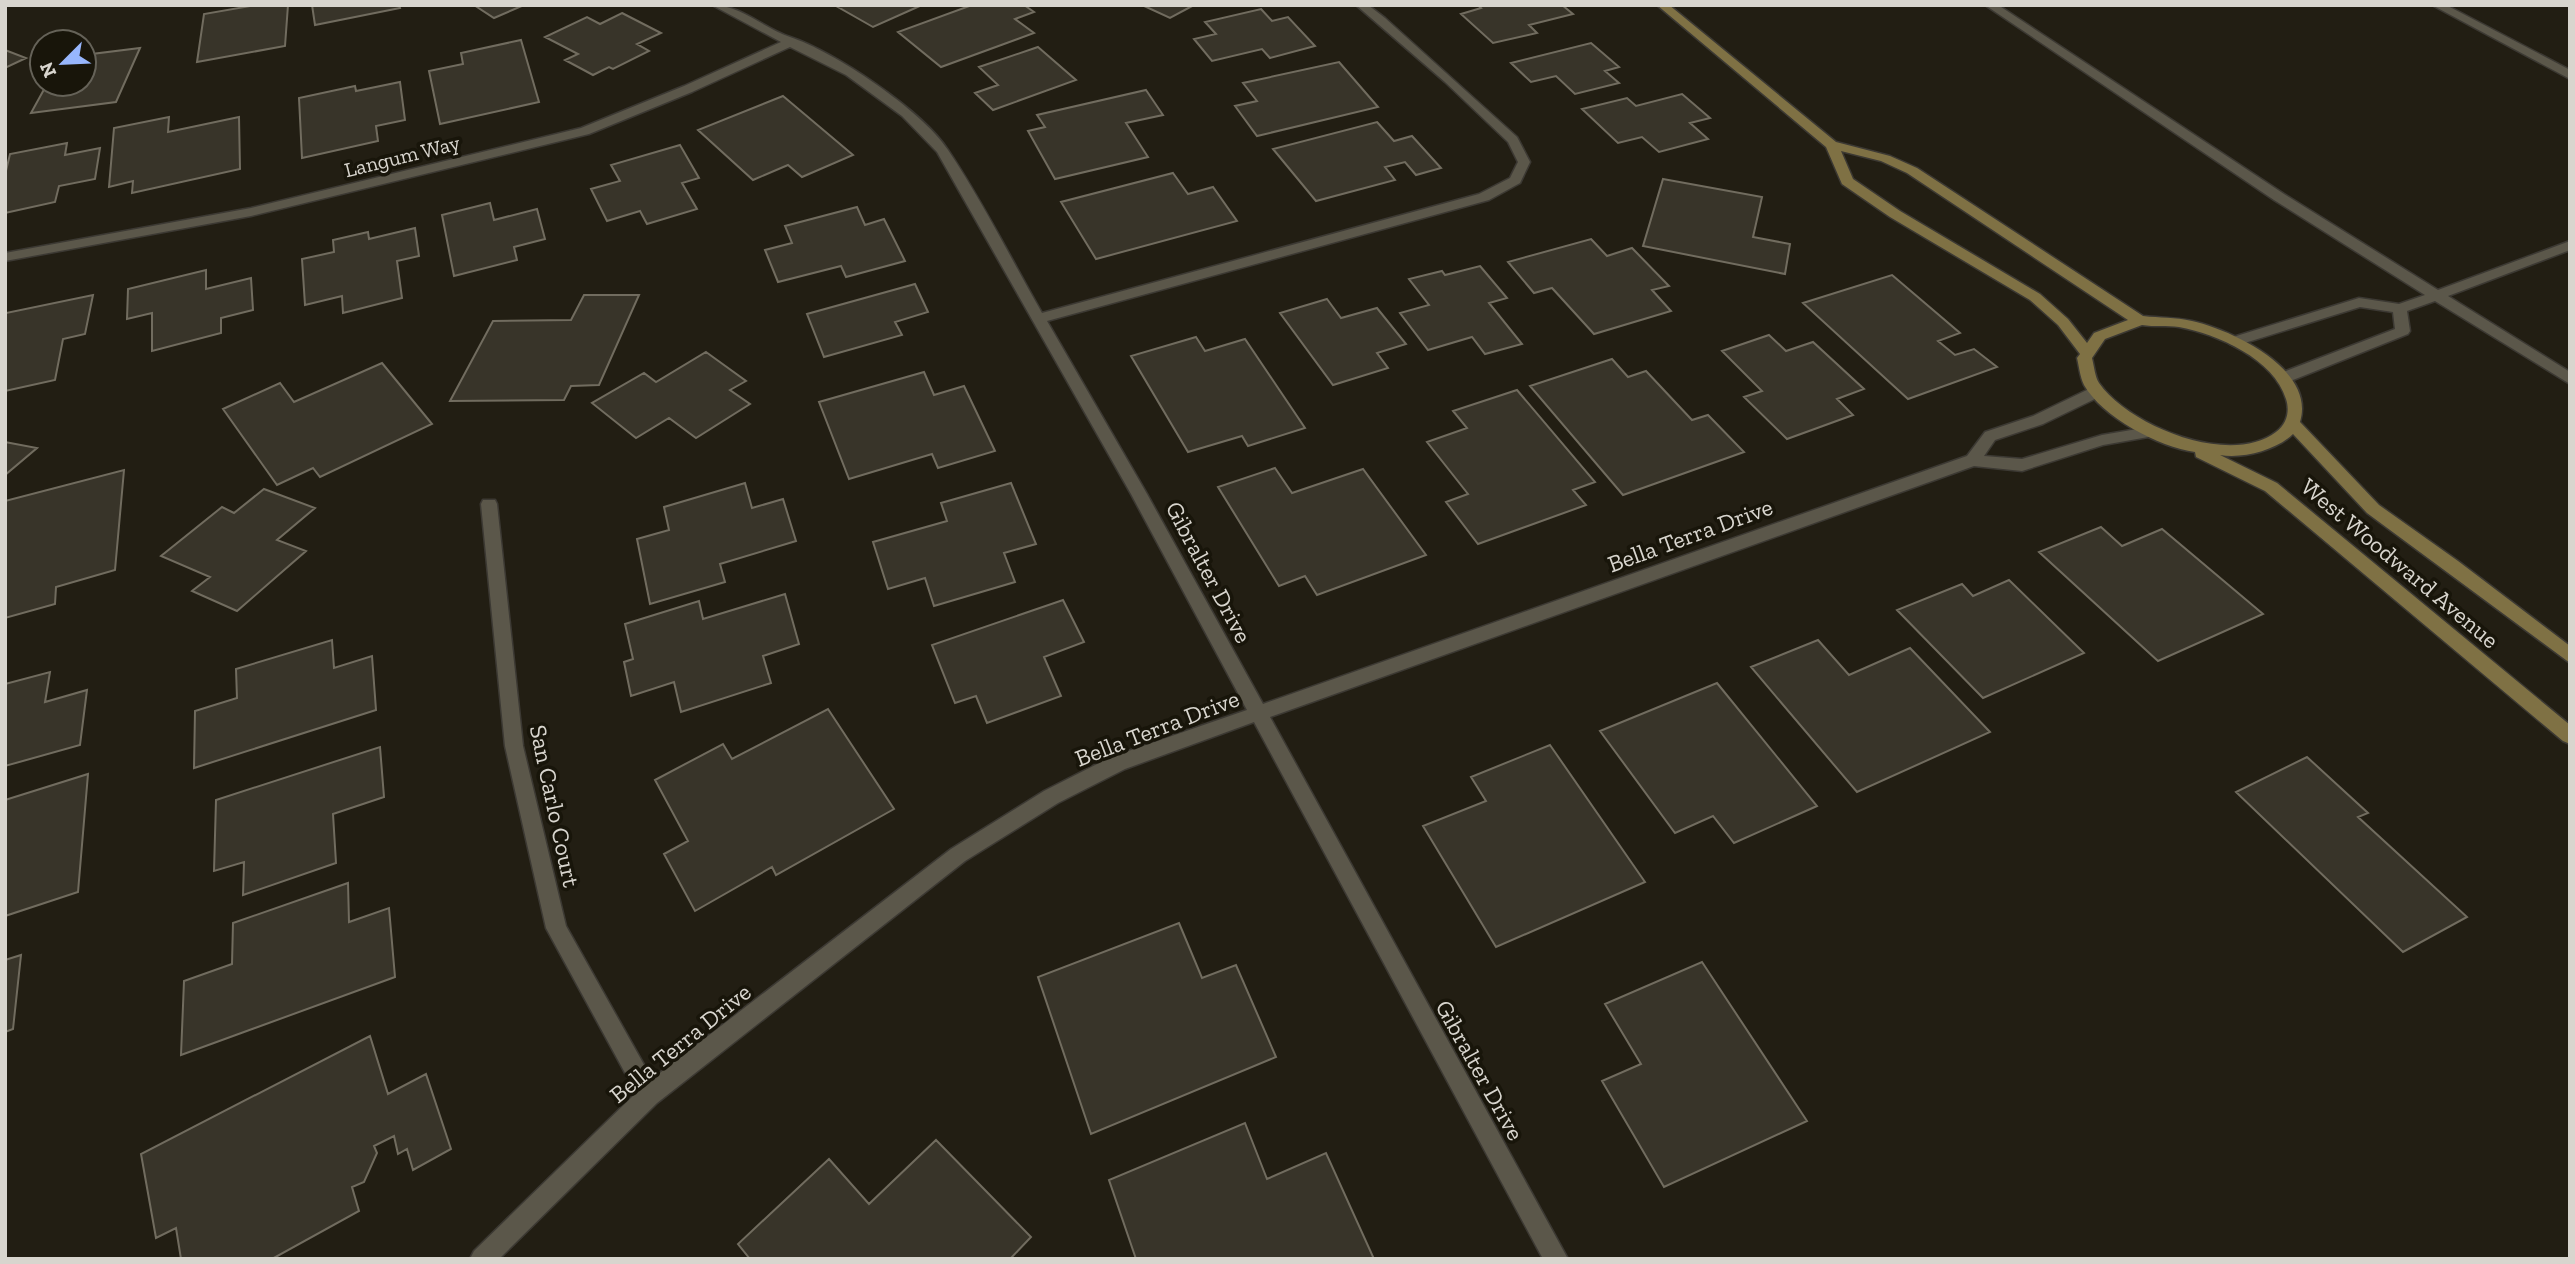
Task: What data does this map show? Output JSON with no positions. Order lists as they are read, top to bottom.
{
  "streets": {
    "street": [
      "Langum Way",
      "Bella Terra Drive",
      "West Woodward Avenue",
      "Gibralter Drive",
      "San Carlo Court"
    ]
  },
  "crossings": [
    ["Langum Way", "Gibralter Drive"],
    ["Bella Terra Drive", "Gibralter Drive"],
    ["Bella Terra Drive", "San Carlo Court"]
  ],
  "north": "bottom left"
}
